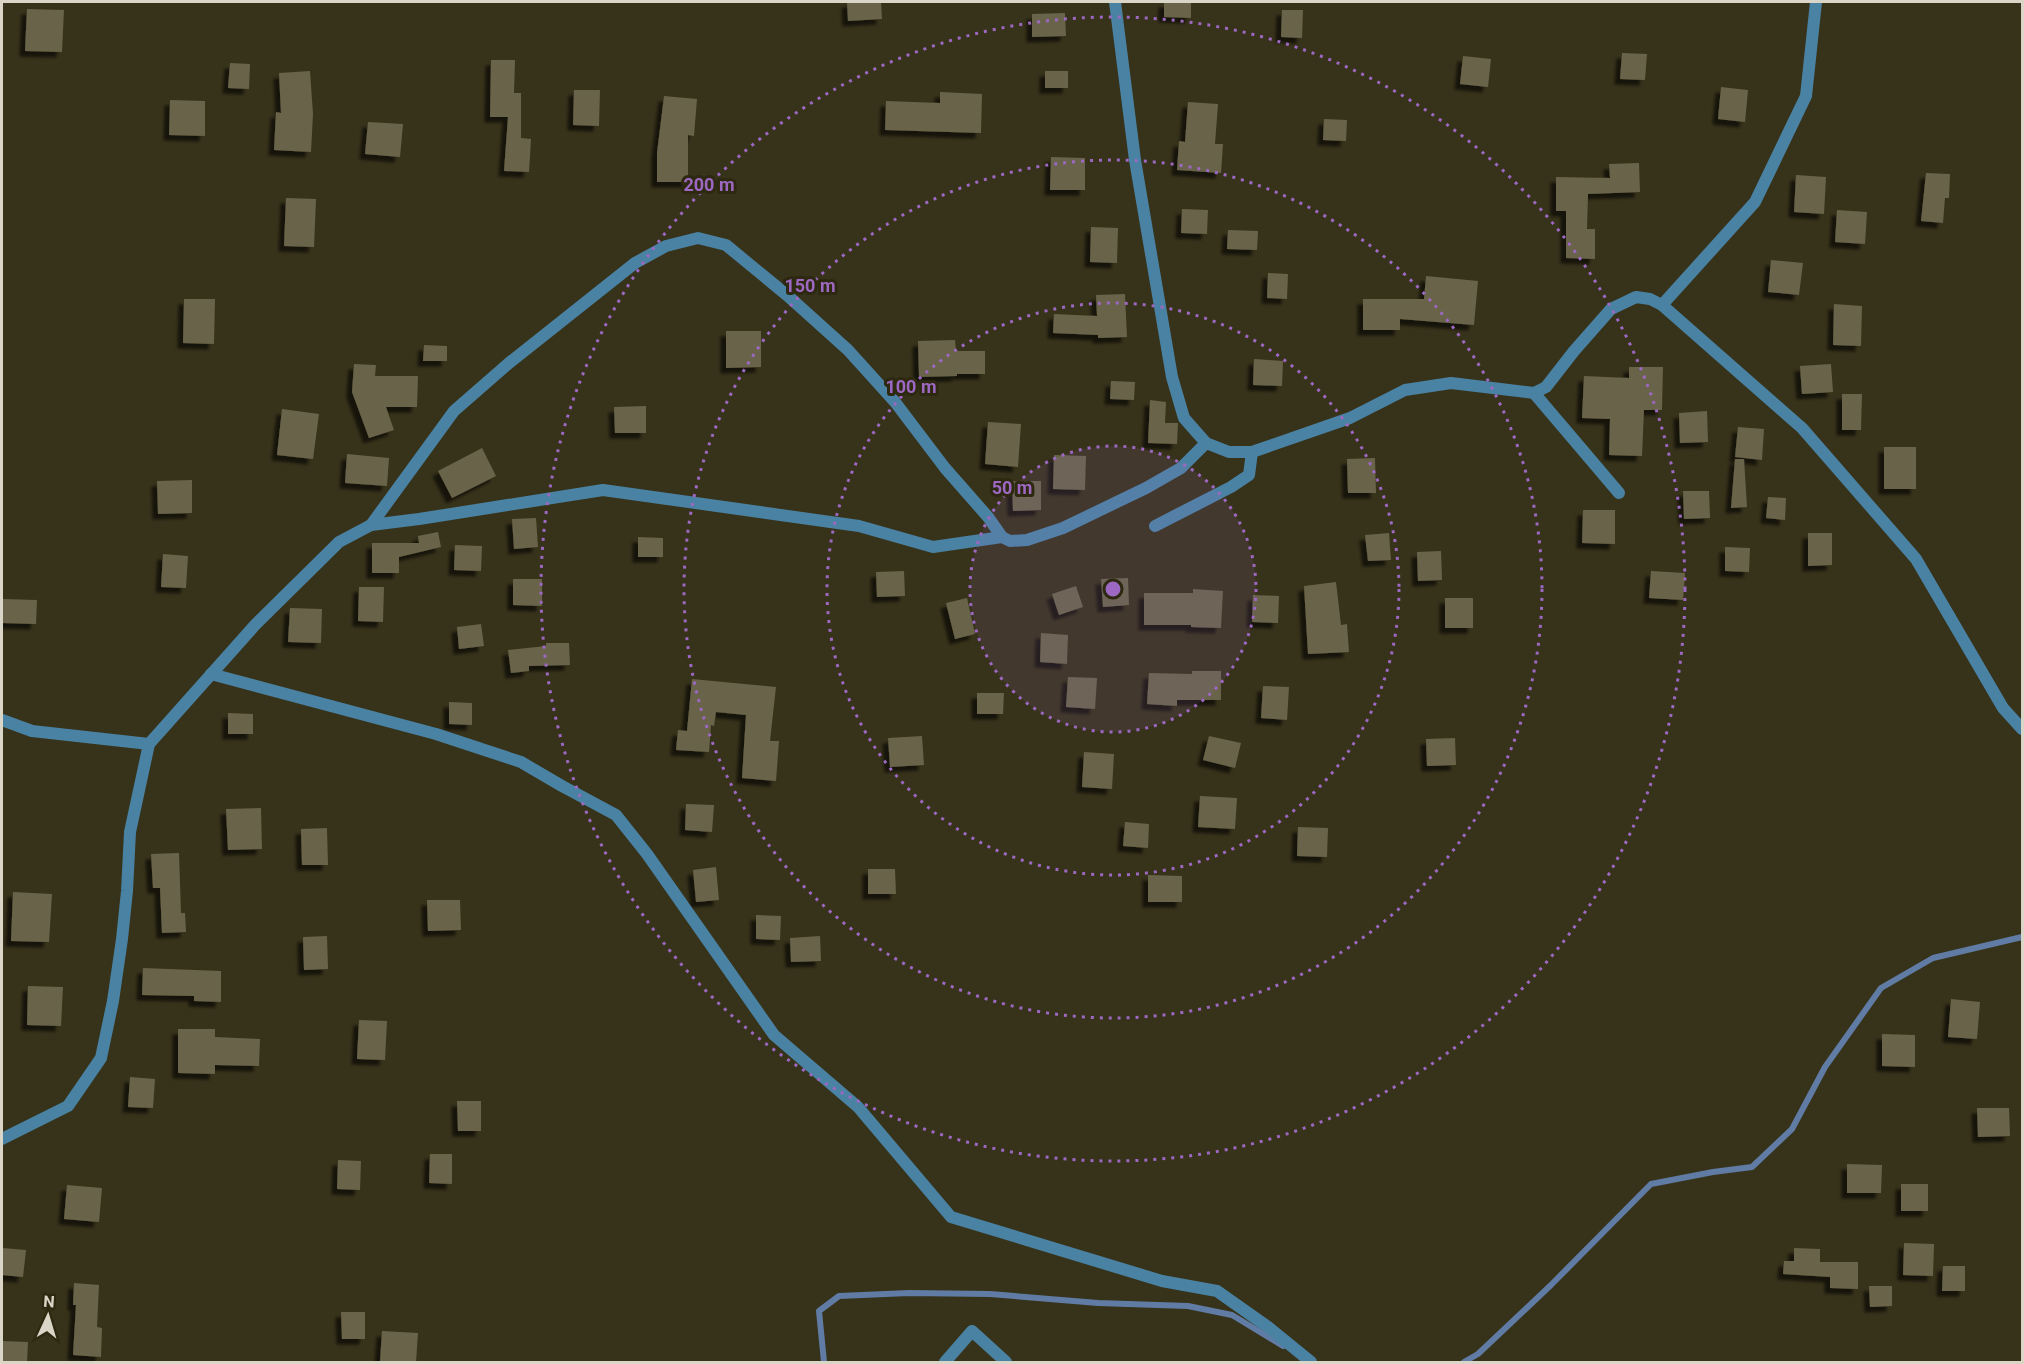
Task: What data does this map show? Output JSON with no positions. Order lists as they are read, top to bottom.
{
  "north": "top",
  "rings": [
    "200 m",
    "150 m",
    "100 m",
    "50 m"
  ]
}
